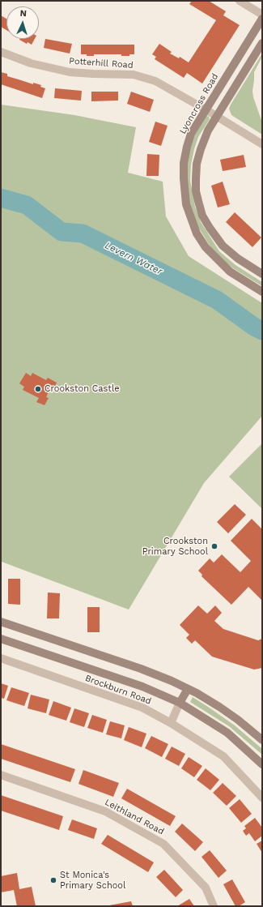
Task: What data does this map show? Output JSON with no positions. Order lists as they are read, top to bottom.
{
  "streets": {
    "street": [
      "Potterhill Road",
      "Lyoncross Road",
      "Brockburn Road",
      "Leithland Road"
    ]
  },
  "crossings": [
    ["Potterhill Road", "Lyoncross Road"]
  ],
  "water": ["Levern Water"],
  "places": ["Crookston Castle", "Crookston Primary School", "St Monica's Primary School"],
  "north": "top"
}
